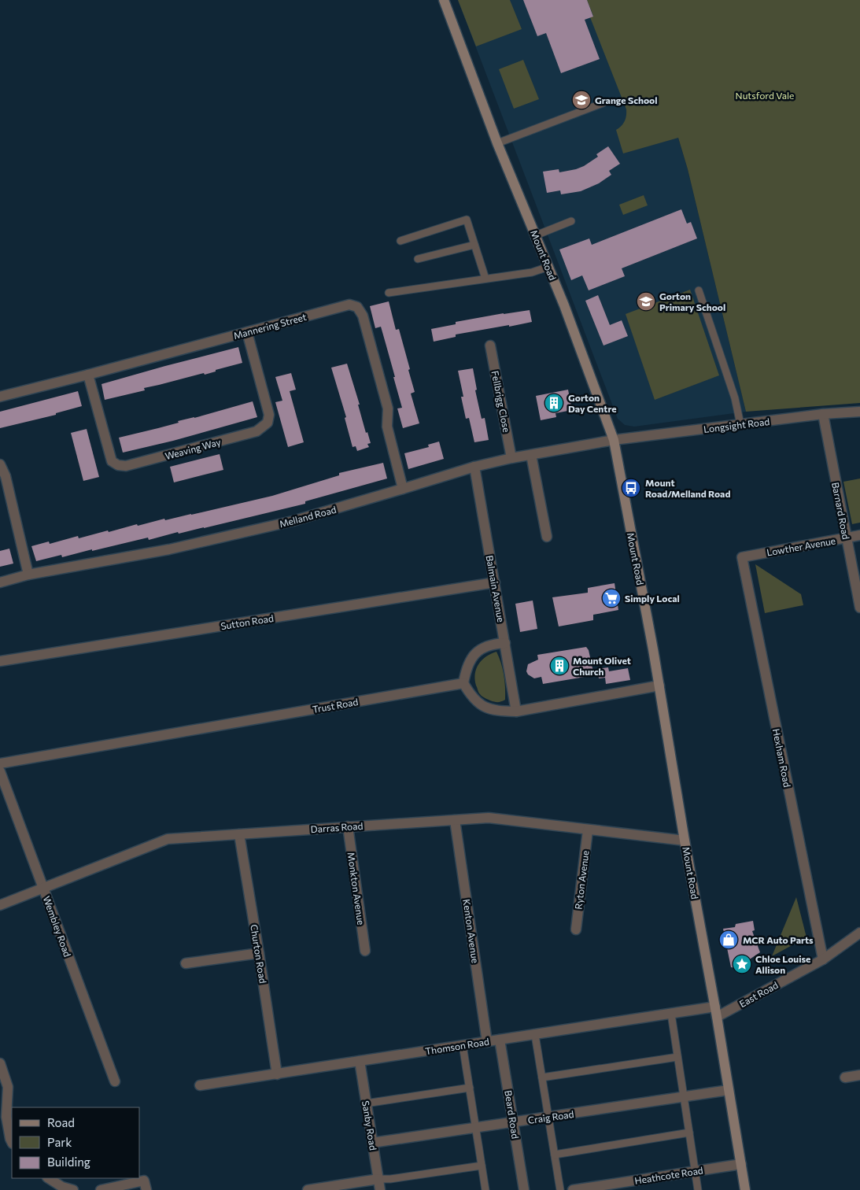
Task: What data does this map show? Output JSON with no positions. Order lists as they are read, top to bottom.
{
  "streets": {
    "main road": ["Mount Road"],
    "street": [
      "Mannering Street",
      "Fellbrigg Close",
      "Longsight Road",
      "Weaving Way",
      "Barnard Road",
      "Melland Road",
      "Lowther Avenue",
      "Balmain Avenue",
      "Sutton Road",
      "Trust Road",
      "Hexham Road",
      "Darras Road",
      "Ryton Avenue",
      "Monkton Avenue",
      "Wembley Road",
      "Kenton Avenue",
      "Churton Road",
      "East Road",
      "Thomson Road",
      "Beard Road",
      "Craig Road",
      "Sanby Road",
      "Heathcote Road"
    ]
  },
  "crossings": [
    ["Mount Road", "Longsight Road"],
    ["Mount Road", "Melland Road"],
    ["Mount Road", "Darras Road"],
    ["Mount Road", "East Road"],
    ["Mount Road", "Thomson Road"],
    ["Mount Road", "Craig Road"],
    ["Mount Road", "Heathcote Road"],
    ["Mannering Street", "Weaving Way"],
    ["Mannering Street", "Melland Road"],
    ["Fellbrigg Close", "Melland Road"],
    ["Longsight Road", "Barnard Road"],
    ["Longsight Road", "Melland Road"],
    ["Barnard Road", "Lowther Avenue"],
    ["Melland Road", "Balmain Avenue"],
    ["Lowther Avenue", "Hexham Road"],
    ["Balmain Avenue", "Sutton Road"],
    ["Hexham Road", "East Road"],
    ["Darras Road", "Ryton Avenue"],
    ["Darras Road", "Monkton Avenue"],
    ["Darras Road", "Wembley Road"],
    ["Darras Road", "Kenton Avenue"],
    ["Darras Road", "Churton Road"],
    ["Kenton Avenue", "Thomson Road"],
    ["Churton Road", "Thomson Road"],
    ["Thomson Road", "Beard Road"],
    ["Thomson Road", "Sanby Road"],
    ["Beard Road", "Craig Road"],
    ["Craig Road", "Sanby Road"]
  ],
  "parks": ["Nutsford Vale"],
  "places": {
    "school or university": ["Grange School", "Gorton Primary School"],
    "building": ["Gorton Day Centre", "Mount Olivet Church"],
    "bus stop": ["Mount Road/Melland Road"],
    "supermarket": ["Simply Local"],
    "shop": ["MCR Auto Parts"],
    "place": ["Chloe Louise Allison"]
  },
  "legend": ["Road", "Park", "Building"]
}
